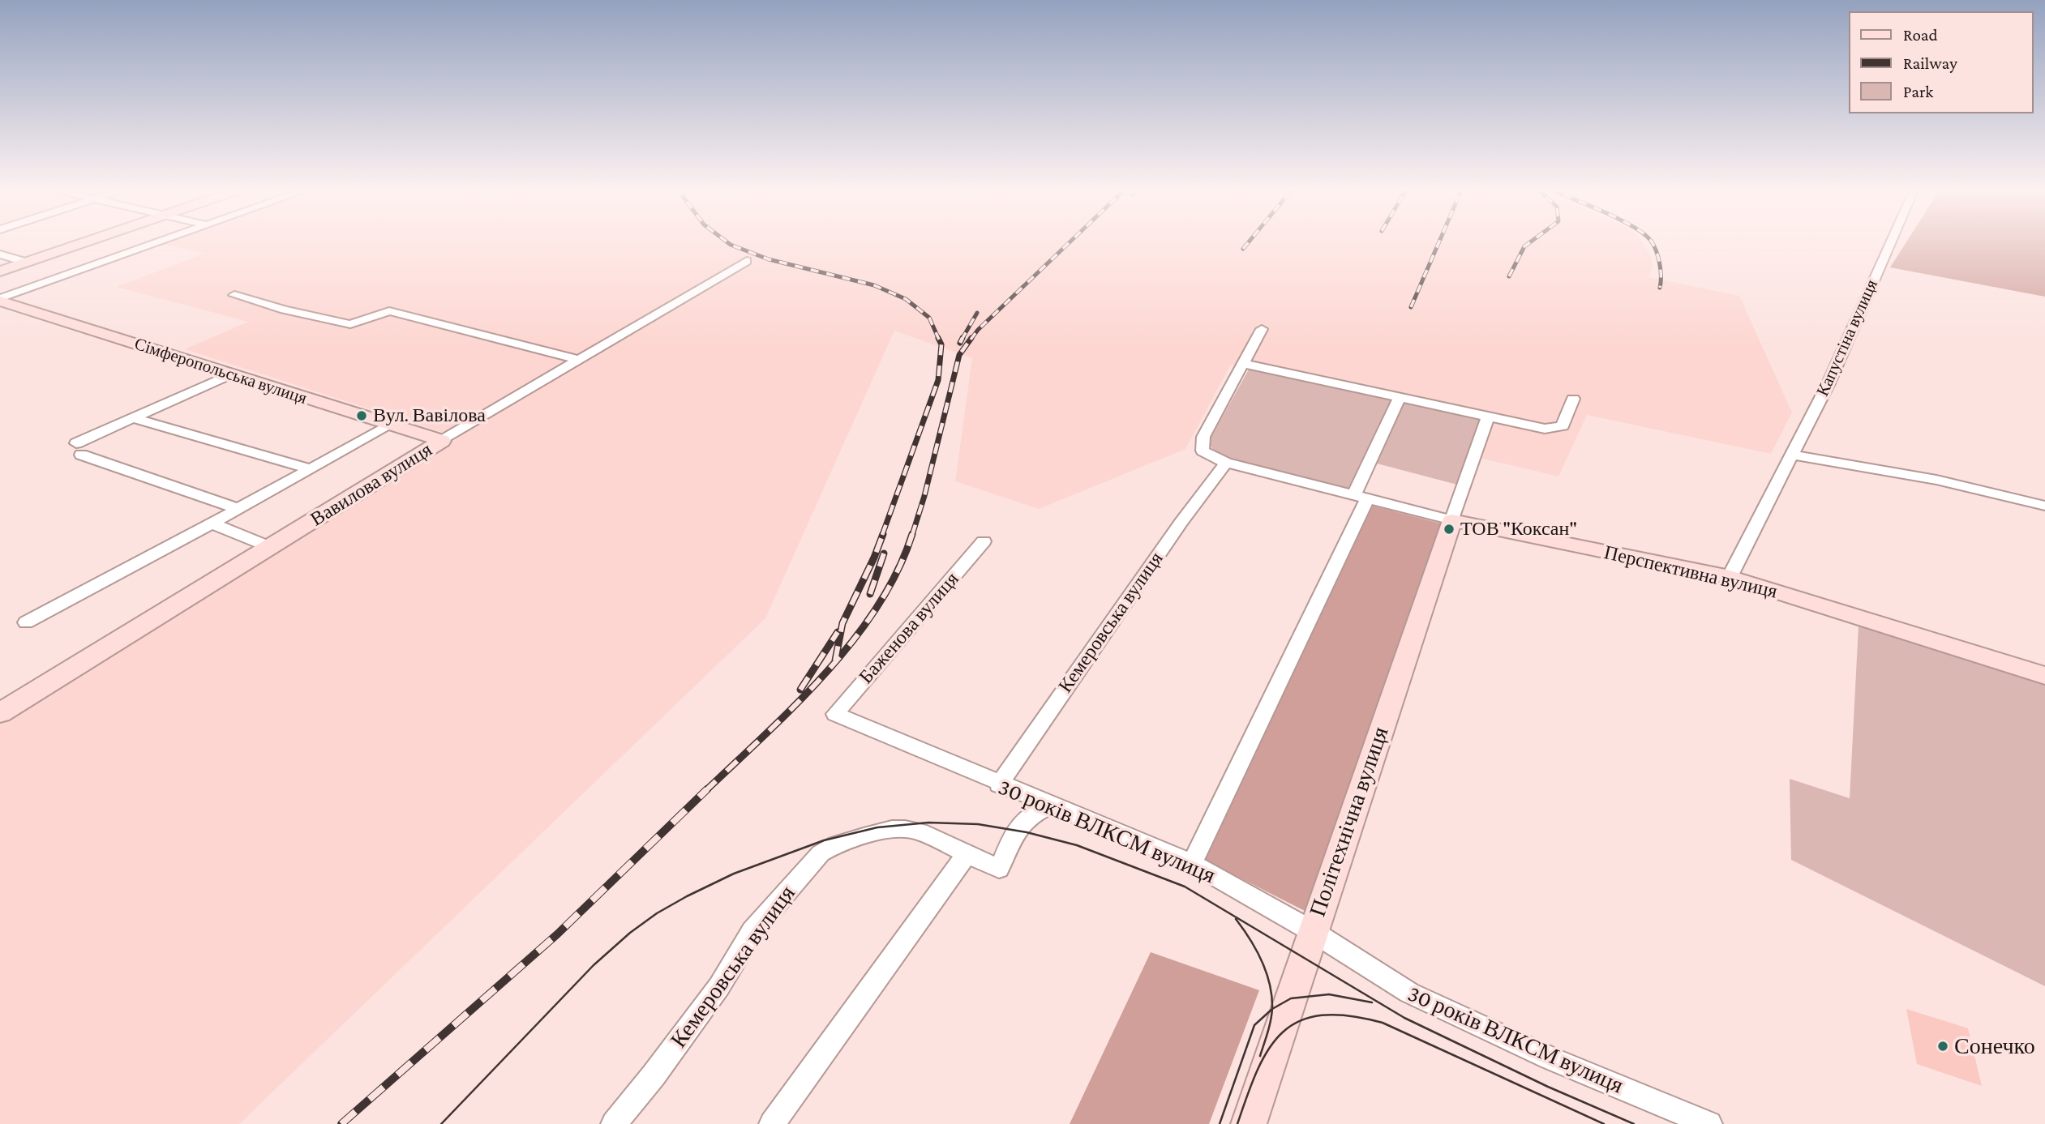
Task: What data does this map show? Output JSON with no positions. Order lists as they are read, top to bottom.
{
  "streets": {
    "street": [
      "Капустіна вулиця",
      "Сімферопольська вулиця",
      "Вавилова вулиця",
      "Перспективна вулиця",
      "Кемеровська вулиця",
      "Баженова вулиця",
      "Політехнічна вулиця",
      "30 років ВЛКСМ вулиця"
    ]
  },
  "crossings": [
    ["Капустіна вулиця", "Перспективна вулиця"],
    ["Сімферопольська вулиця", "Вавилова вулиця"],
    ["Перспективна вулиця", "Кемеровська вулиця"],
    ["Перспективна вулиця", "Політехнічна вулиця"],
    ["Кемеровська вулиця", "30 років ВЛКСМ вулиця"],
    ["Баженова вулиця", "30 років ВЛКСМ вулиця"],
    ["Політехнічна вулиця", "30 років ВЛКСМ вулиця"]
  ],
  "places": ["Вул. Вавілова", "ТОВ \"Коксан\"", "Сонечко"],
  "legend": ["Road", "Railway", "Park"]
}
